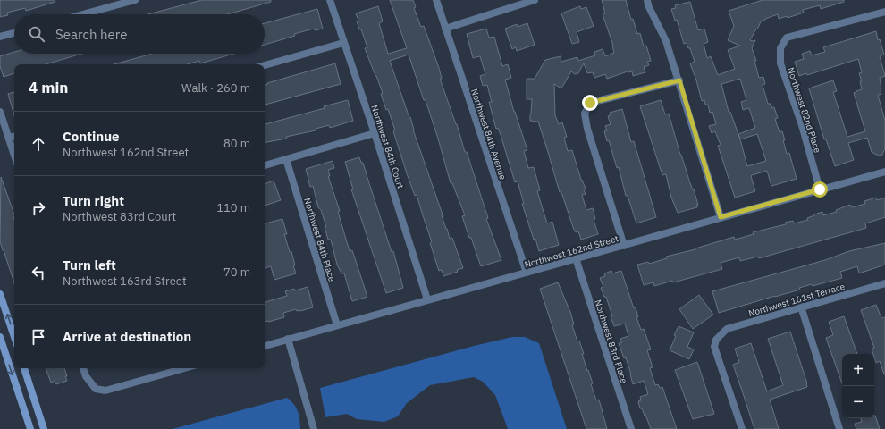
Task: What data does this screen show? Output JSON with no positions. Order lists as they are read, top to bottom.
{
  "streets": {
    "street": [
      "Northwest 82nd Place",
      "Northwest 84th Avenue",
      "Northwest 84th Court",
      "Northwest 84th Place",
      "Northwest 162nd Street",
      "Northwest 161st Terrace",
      "Northwest 83rd Place"
    ]
  },
  "crossings": [
    ["Northwest 82nd Place", "Northwest 162nd Street"],
    ["Northwest 84th Avenue", "Northwest 162nd Street"],
    ["Northwest 84th Court", "Northwest 162nd Street"],
    ["Northwest 84th Place", "Northwest 162nd Street"],
    ["Northwest 162nd Street", "Northwest 83rd Place"]
  ],
  "page": {
    "search": "Search here",
    "heading": ["4 min", "Walk · 260 m"],
    "list": [
      ["Continue", "Northwest 162nd Street", "80 m"],
      ["Turn right", "Northwest 83rd Court", "110 m"],
      ["Turn left", "Northwest 163rd Street", "70 m"],
      "Arrive at destination"
    ],
    "map_buttons": ["+", "−"]
  }
}
